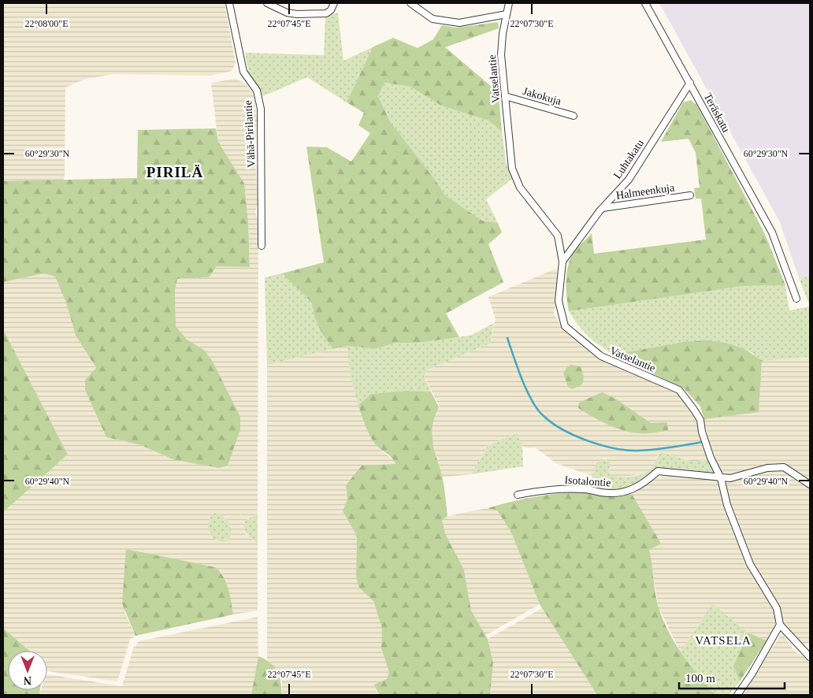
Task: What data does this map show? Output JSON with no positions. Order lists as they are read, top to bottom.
{
  "streets": {
    "street": [
      "Vatselantie",
      "Jakokuja",
      "Teräskatu",
      "Vähä-Pirilantie",
      "Luhtakatu",
      "Halmeenkuja",
      "Isotalontie"
    ]
  },
  "crossings": [
    ["Vatselantie", "Jakokuja"],
    ["Vatselantie", "Luhtakatu"],
    ["Vatselantie", "Isotalontie"],
    ["Teräskatu", "Luhtakatu"],
    ["Luhtakatu", "Halmeenkuja"]
  ],
  "districts": ["PIRILÄ", "VATSELA"],
  "scale_bar": "100 m",
  "north": "bottom",
  "coordinates": [
    "22°08'00\"E",
    "22°07'45\"E",
    "22°07'30\"E",
    "60°29'30\"N",
    "60°29'40\"N"
  ]
}
